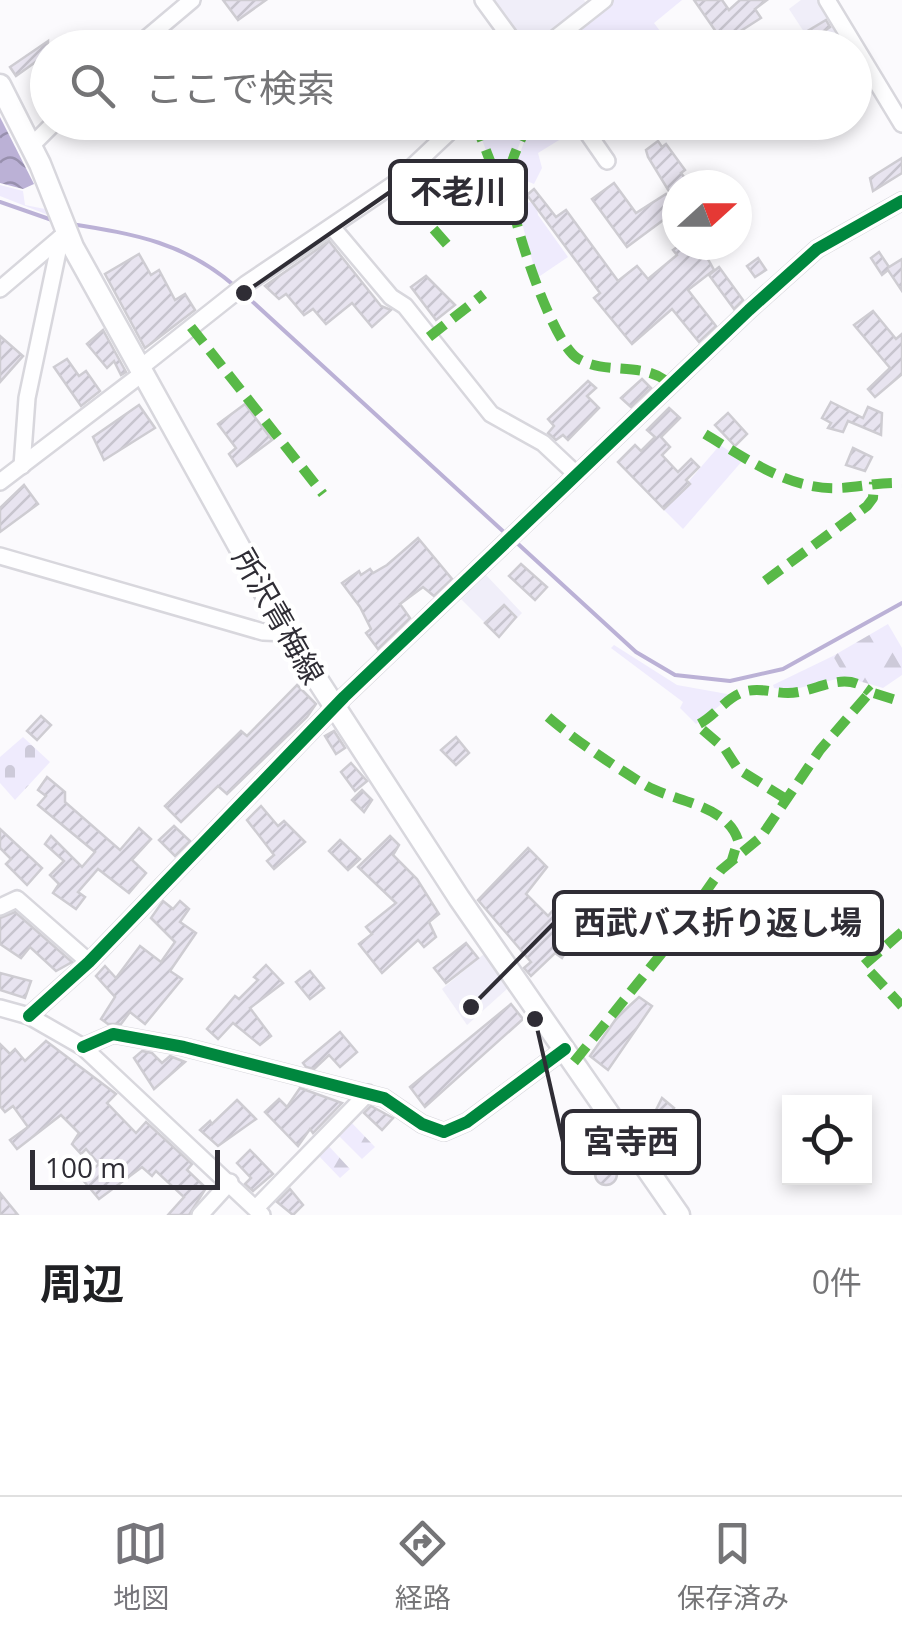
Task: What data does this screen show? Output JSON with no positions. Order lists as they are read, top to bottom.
{
  "streets": {
    "main road": ["所沢青梅線"]
  },
  "places": ["不老川", "西武バス折り返し場", "宮寺西"],
  "scale_bar": "100 m",
  "north": "right",
  "page": {
    "search": "ここで検索",
    "scale": "100 m",
    "heading": ["周辺", "0件"],
    "nav": ["地図", "経路", "保存済み"]
  }
}
